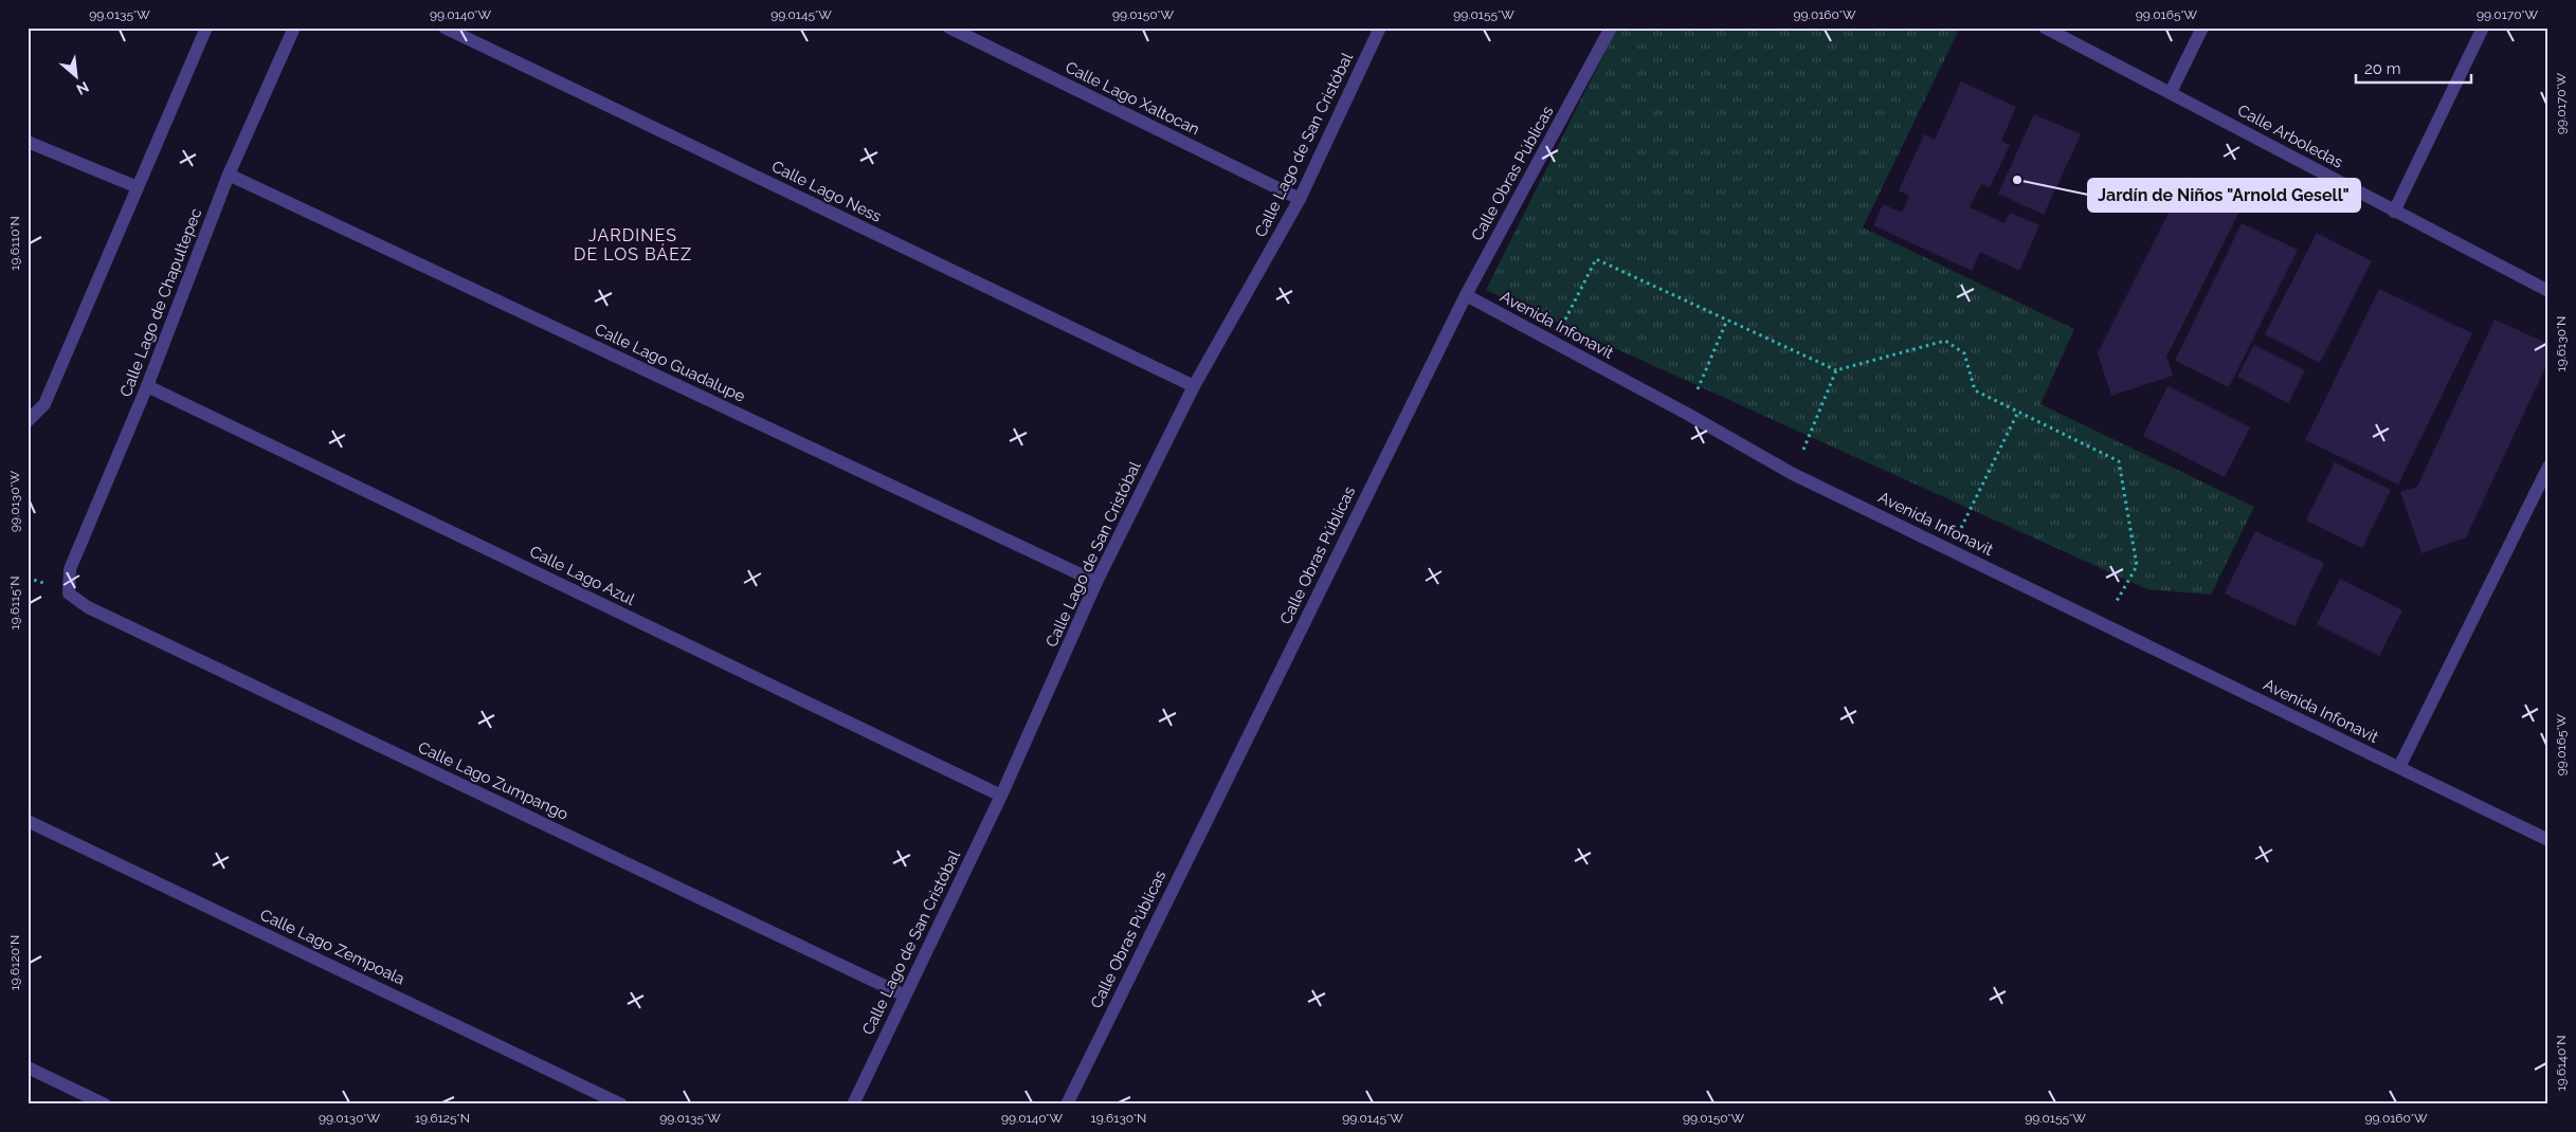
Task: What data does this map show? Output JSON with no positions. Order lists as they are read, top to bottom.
{
  "streets": {
    "street": [
      "Calle Lago Xaltocan",
      "Calle Arboledas",
      "Calle Lago de San Cristóbal",
      "Calle Obras Públicas",
      "Calle Lago Ness",
      "Calle Lago de Chapultepec",
      "Avenida Infonavit",
      "Calle Lago Guadalupe",
      "Calle Lago Azul",
      "Calle Lago Zumpango",
      "Calle Lago Zempoala"
    ]
  },
  "crossings": [
    ["Calle Lago Xaltocan", "Calle Lago de San Cristóbal"],
    ["Calle Lago de San Cristóbal", "Calle Lago Ness"],
    ["Calle Lago de San Cristóbal", "Calle Lago Guadalupe"],
    ["Calle Lago de San Cristóbal", "Calle Lago Azul"],
    ["Calle Lago de San Cristóbal", "Calle Lago Zumpango"],
    ["Calle Obras Públicas", "Avenida Infonavit"],
    ["Calle Lago de Chapultepec", "Calle Lago Guadalupe"],
    ["Calle Lago de Chapultepec", "Calle Lago Azul"],
    ["Calle Lago de Chapultepec", "Calle Lago Zumpango"]
  ],
  "districts": ["JARDINES DE LOS BÁEZ"],
  "places": ["Jardín de Niños \"Arnold Gesell\""],
  "scale_bar": "20 m",
  "north": "bottom right",
  "coordinates": [
    "99.0135°W",
    "99.0140°W",
    "99.0145°W",
    "99.0150°W",
    "99.0155°W",
    "99.0160°W",
    "99.0165°W",
    "99.0170°W",
    "19.6110°N",
    "19.6130°N",
    "99.0130°W",
    "19.6115°N",
    "19.6120°N",
    "19.6140°N",
    "19.6125°N"
  ]
}
